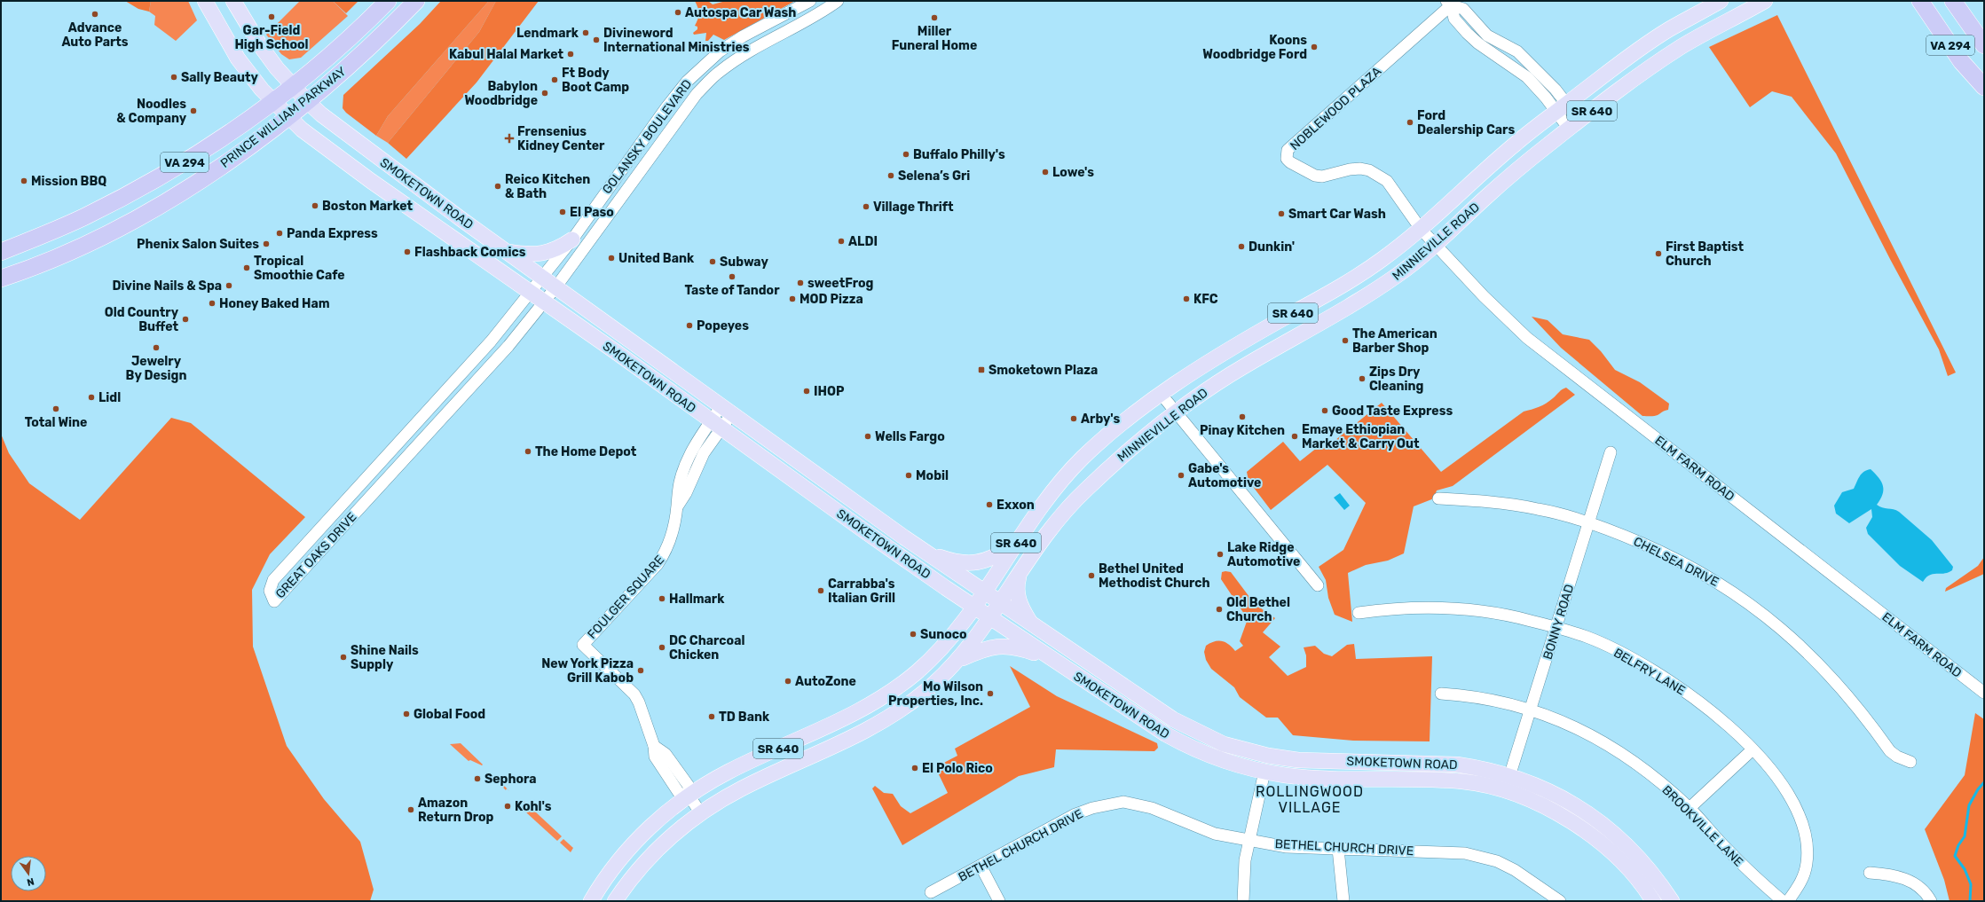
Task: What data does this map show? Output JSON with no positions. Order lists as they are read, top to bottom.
{
  "streets": {
    "highway": ["VA 294", "PRINCE WILLIAM PARKWAY"],
    "main road": ["SR 640", "SMOKETOWN ROAD", "MINNIEVILLE ROAD"],
    "street": [
      "NOBLEWOOD PLAZA",
      "GOLANSKY BOULEVARD",
      "ELM FARM ROAD",
      "GREAT OAKS DRIVE",
      "CHELSEA DRIVE",
      "FOULGER SQUARE",
      "BONNY ROAD",
      "BELFRY LANE",
      "BROOKVILLE LANE",
      "BETHEL CHURCH DRIVE"
    ]
  },
  "crossings": [
    ["NOBLEWOOD PLAZA", "MINNIEVILLE ROAD"],
    ["NOBLEWOOD PLAZA", "ELM FARM ROAD"],
    ["PRINCE WILLIAM PARKWAY", "SMOKETOWN ROAD"],
    ["GOLANSKY BOULEVARD", "SMOKETOWN ROAD"],
    ["GOLANSKY BOULEVARD", "GREAT OAKS DRIVE"],
    ["SMOKETOWN ROAD", "MINNIEVILLE ROAD"],
    ["SMOKETOWN ROAD", "GREAT OAKS DRIVE"],
    ["SMOKETOWN ROAD", "FOULGER SQUARE"],
    ["SMOKETOWN ROAD", "BONNY ROAD"],
    ["MINNIEVILLE ROAD", "ELM FARM ROAD"],
    ["MINNIEVILLE ROAD", "FOULGER SQUARE"],
    ["CHELSEA DRIVE", "BONNY ROAD"],
    ["BONNY ROAD", "BELFRY LANE"],
    ["BONNY ROAD", "BROOKVILLE LANE"]
  ],
  "districts": ["ROLLINGWOOD VILLAGE"],
  "places": {
    "other": [
      "Autospa Car Wash",
      "Advance Auto Parts",
      "Gar-Field High School",
      "Miller Funeral Home",
      "Lendmark",
      "Divineword International Ministries",
      "Koons Woodbridge Ford",
      "Kabul Halal Market",
      "Sally Beauty",
      "Ft Body Boot Camp",
      "Babylon Woodbridge",
      "Noodles & Company",
      "Ford Dealership Cars",
      "Buffalo Philly's",
      "Lowe's",
      "Selena’s Gri",
      "Mission BBQ",
      "Reico Kitchen & Bath",
      "Boston Market",
      "Village Thrift",
      "El Paso",
      "Smart Car Wash",
      "Panda Express",
      "ALDI",
      "Phenix Salon Suites",
      "Dunkin'",
      "Flashback Comics",
      "First Baptist Church",
      "United Bank",
      "Subway",
      "Tropical Smoothie Cafe",
      "Taste of Tandor",
      "sweetFrog",
      "Divine Nails & Spa",
      "MOD Pizza",
      "KFC",
      "Honey Baked Ham",
      "Old Country Buffet",
      "Popeyes",
      "The American Barber Shop",
      "Jewelry By Design",
      "Zips Dry Cleaning",
      "IHOP",
      "Lidl",
      "Total Wine",
      "Good Taste Express",
      "Pinay Kitchen",
      "Arby's",
      "Wells Fargo",
      "Emaye Ethiopian Market & Carry Out",
      "The Home Depot",
      "Mobil",
      "Gabe's Automotive",
      "Exxon",
      "Lake Ridge Automotive",
      "Bethel United Methodist Church",
      "Carrabba's Italian Grill",
      "Hallmark",
      "Old Bethel Church",
      "Sunoco",
      "DC Charcoal Chicken",
      "Shine Nails Supply",
      "New York Pizza Grill Kabob",
      "AutoZone",
      "Mo Wilson Properties, Inc.",
      "Global Food",
      "TD Bank",
      "El Polo Rico",
      "Sephora",
      "Kohl's",
      "Amazon Return Drop"
    ],
    "health": ["Frensenius Kidney Center"],
    "transit": ["Smoketown Plaza"]
  },
  "north": "bottom"
}
